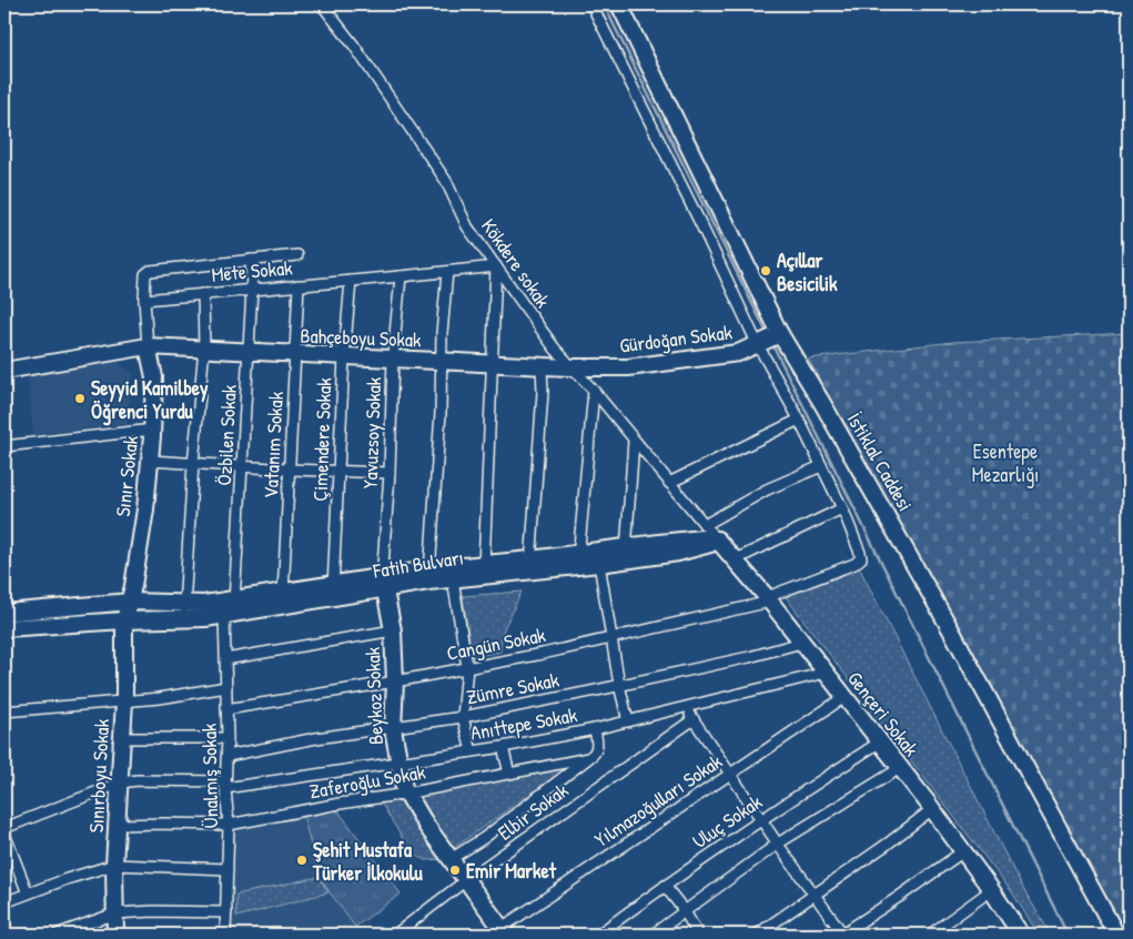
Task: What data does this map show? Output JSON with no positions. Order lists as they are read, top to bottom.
{
  "streets": {
    "street": [
      "Kökdere sokak",
      "Mete Sokak",
      "Bahçeboyu Sokak",
      "Gürdoğan Sokak",
      "Yavuzsoy Sokak",
      "Özbilen Sokak",
      "Çimendere Sokak",
      "Vatanım Sokak",
      "İstiklal Caddesi",
      "Sınır Sokak",
      "Fatih Bulvarı",
      "Cangün Sokak",
      "Zümre Sokak",
      "Beykoz Sokak",
      "Gençeri Sokak",
      "Anıttepe Sokak",
      "Sınırboyu Sokak",
      "Ünalmış Sokak",
      "Zaferoğlu Sokak",
      "Yılmazoğulları Sokak",
      "Elbir Sokak",
      "Uluç Sokak"
    ]
  },
  "crossings": [
    ["Kökdere sokak", "Mete Sokak"],
    ["Kökdere sokak", "Bahçeboyu Sokak"],
    ["Kökdere sokak", "Gürdoğan Sokak"],
    ["Kökdere sokak", "Gençeri Sokak"],
    ["Mete Sokak", "Bahçeboyu Sokak"],
    ["Mete Sokak", "Yavuzsoy Sokak"],
    ["Mete Sokak", "Özbilen Sokak"],
    ["Mete Sokak", "Çimendere Sokak"],
    ["Mete Sokak", "Vatanım Sokak"],
    ["Bahçeboyu Sokak", "Gürdoğan Sokak"],
    ["Bahçeboyu Sokak", "Yavuzsoy Sokak"],
    ["Bahçeboyu Sokak", "Özbilen Sokak"],
    ["Bahçeboyu Sokak", "Çimendere Sokak"],
    ["Bahçeboyu Sokak", "Vatanım Sokak"],
    ["Bahçeboyu Sokak", "Sınır Sokak"],
    ["Gürdoğan Sokak", "İstiklal Caddesi"],
    ["Yavuzsoy Sokak", "Beykoz Sokak"],
    ["Özbilen Sokak", "Sınır Sokak"],
    ["Özbilen Sokak", "Ünalmış Sokak"],
    ["Sınır Sokak", "Sınırboyu Sokak"],
    ["Cangün Sokak", "Beykoz Sokak"],
    ["Cangün Sokak", "Gençeri Sokak"],
    ["Cangün Sokak", "Ünalmış Sokak"],
    ["Zümre Sokak", "Beykoz Sokak"],
    ["Zümre Sokak", "Gençeri Sokak"],
    ["Zümre Sokak", "Ünalmış Sokak"],
    ["Beykoz Sokak", "Anıttepe Sokak"],
    ["Beykoz Sokak", "Zaferoğlu Sokak"],
    ["Beykoz Sokak", "Yılmazoğulları Sokak"],
    ["Beykoz Sokak", "Elbir Sokak"],
    ["Gençeri Sokak", "Anıttepe Sokak"],
    ["Gençeri Sokak", "Yılmazoğulları Sokak"],
    ["Gençeri Sokak", "Uluç Sokak"],
    ["Anıttepe Sokak", "Sınırboyu Sokak"],
    ["Anıttepe Sokak", "Ünalmış Sokak"],
    ["Sınırboyu Sokak", "Zaferoğlu Sokak"],
    ["Ünalmış Sokak", "Zaferoğlu Sokak"]
  ],
  "parks": ["Esentepe Mezarlığı"],
  "places": [
    "Açıllar Besicilik",
    "Seyyid Kamilbey Öğrenci Yurdu",
    "Şehit Mustafa Türker İlkokulu",
    "Emir Market"
  ]
}
